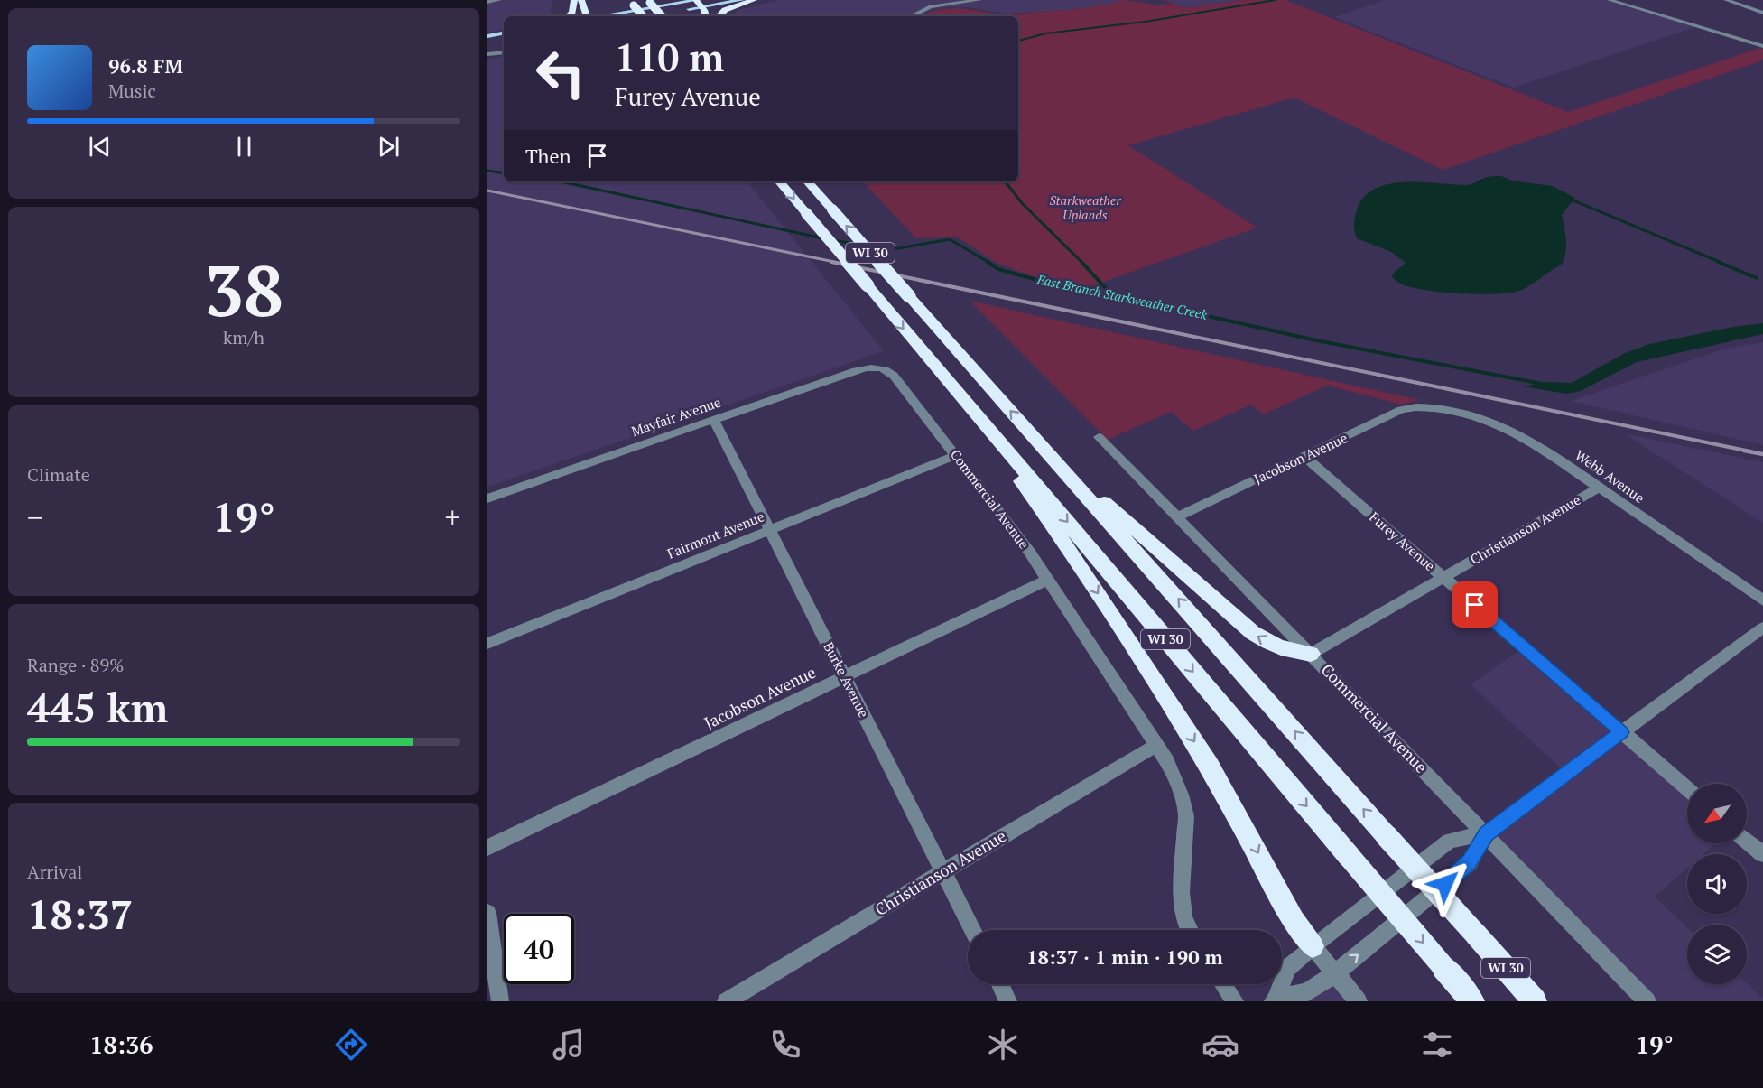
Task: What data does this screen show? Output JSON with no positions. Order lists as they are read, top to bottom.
{
  "streets": {
    "highway": ["WI 30"],
    "street": [
      "Mayfair Avenue",
      "Jacobson Avenue",
      "Webb Avenue",
      "Commercial Avenue",
      "Christianson Avenue",
      "Fairmont Avenue",
      "Furey Avenue",
      "Burke Avenue"
    ]
  },
  "crossings": [
    ["Mayfair Avenue", "Commercial Avenue"],
    ["Mayfair Avenue", "Burke Avenue"],
    ["Jacobson Avenue", "Webb Avenue"],
    ["Jacobson Avenue", "Commercial Avenue"],
    ["Jacobson Avenue", "Furey Avenue"],
    ["Jacobson Avenue", "Burke Avenue"],
    ["Webb Avenue", "Christianson Avenue"],
    ["Commercial Avenue", "Christianson Avenue"],
    ["Commercial Avenue", "Fairmont Avenue"],
    ["Christianson Avenue", "Furey Avenue"],
    ["Christianson Avenue", "Burke Avenue"],
    ["Fairmont Avenue", "Burke Avenue"]
  ],
  "water": ["East Branch Starkweather Creek"],
  "parks": ["Starkweather Uplands"],
  "north": "bottom left",
  "page": {
    "turn": ["110 m", "Furey Avenue"],
    "song": ["96.8 FM", "Music"],
    "then": "Then",
    "tile": [
      ["38", "km/h"],
      "Climate",
      ["Range · 89%", "445 km"],
      ["Arrival", "18:37"]
    ],
    "heat": ["−", "19°", "+"],
    "limit": "40",
    "trip": "18:37 · 1 min · 190 m",
    "tabs": ["18:36", "19°"]
  }
}
